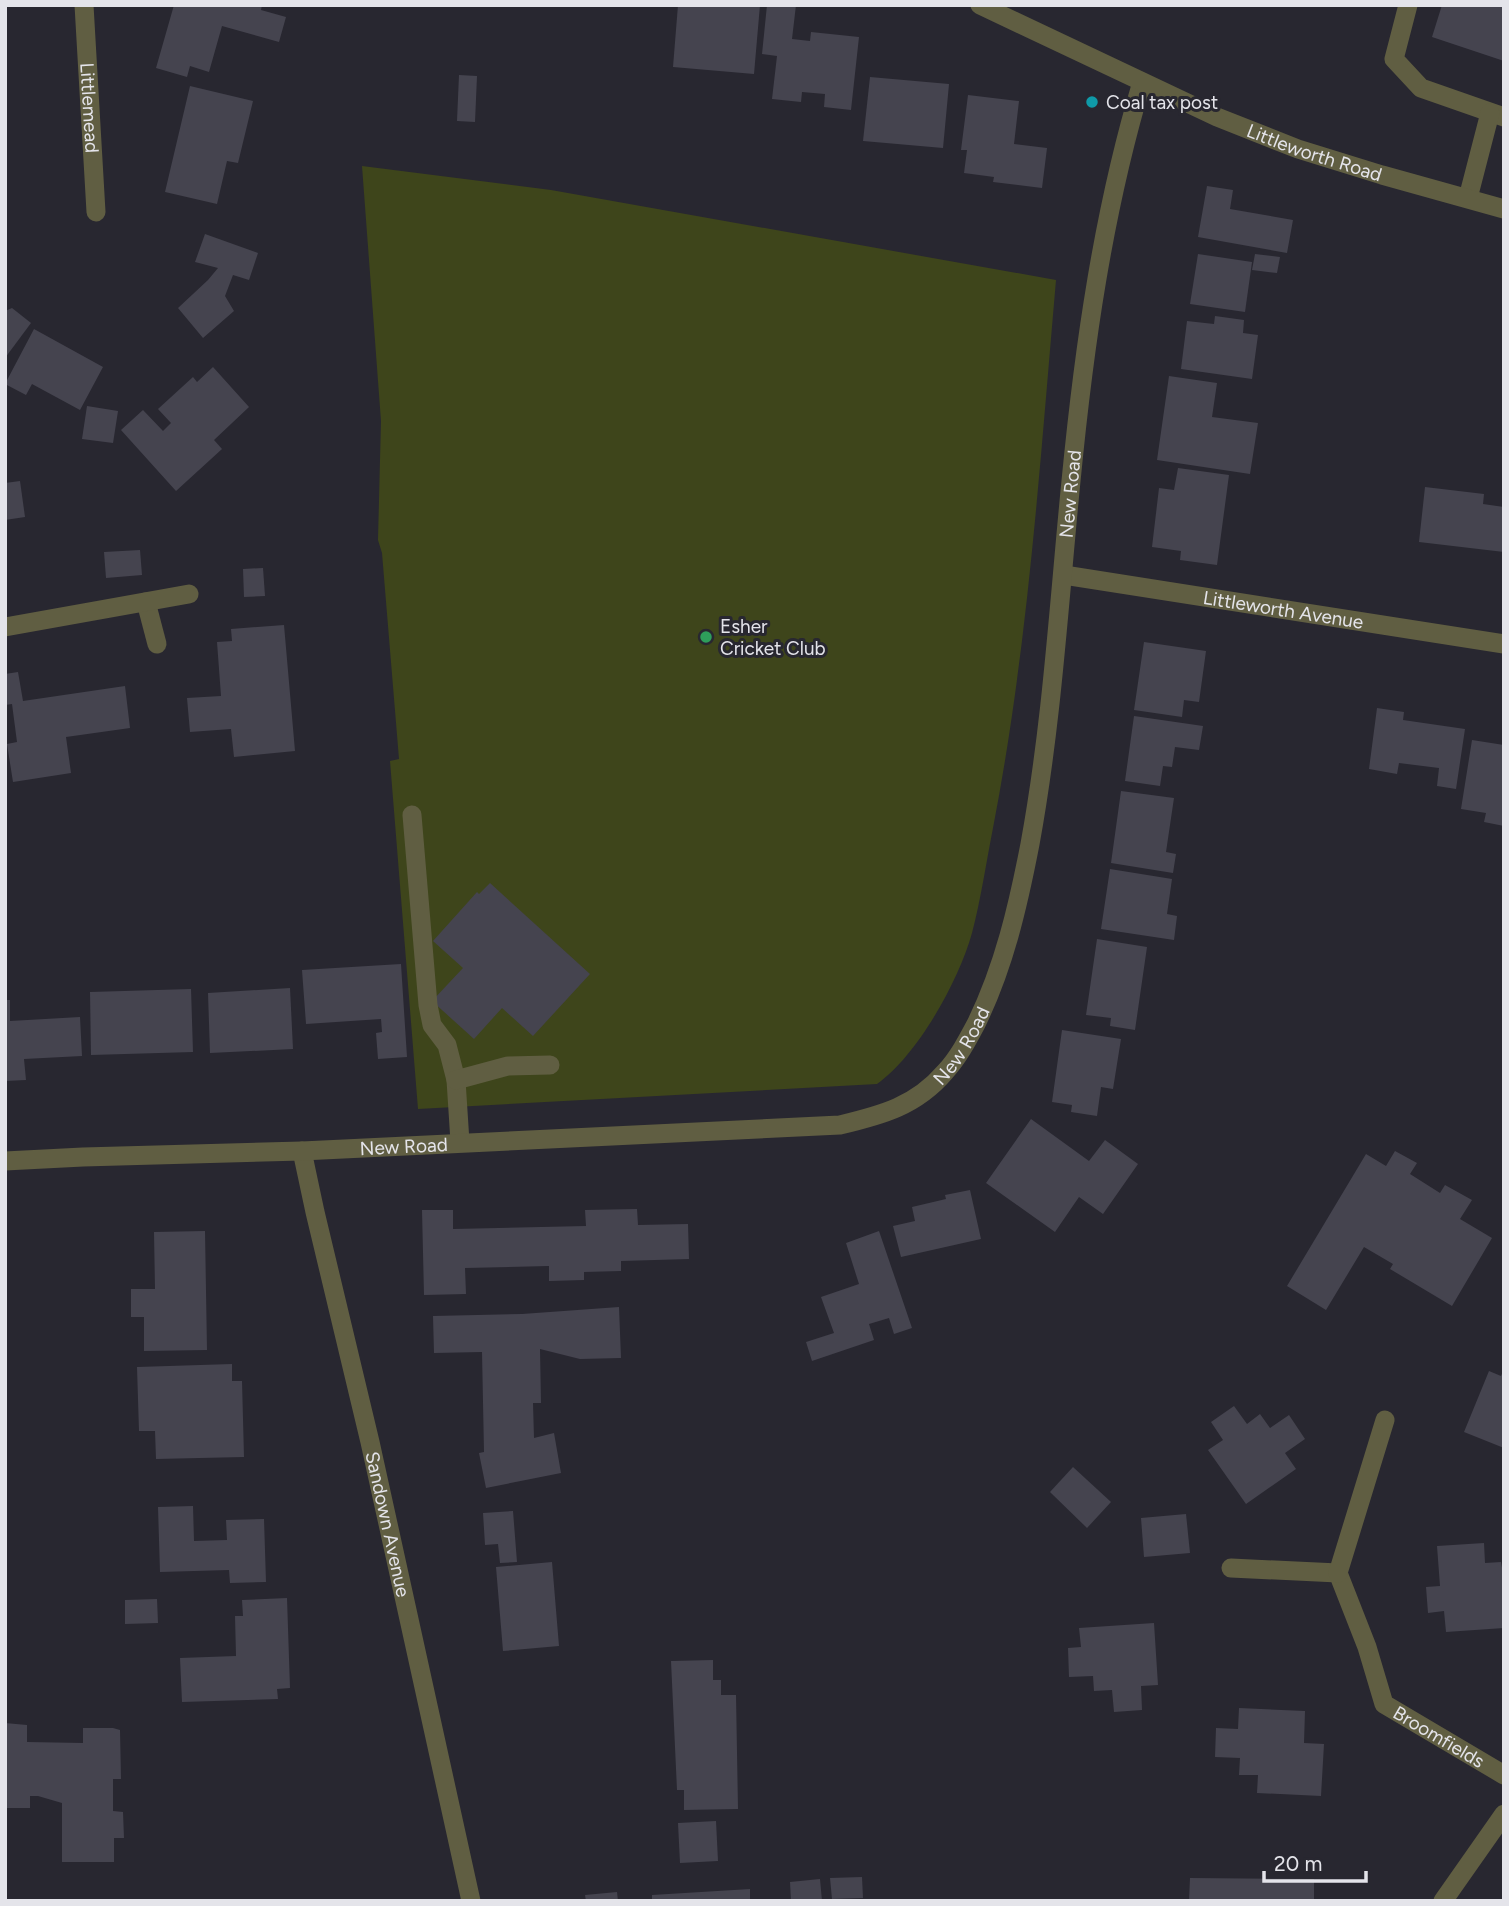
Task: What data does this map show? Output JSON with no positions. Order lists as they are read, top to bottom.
{
  "streets": {
    "street": [
      "Littlemead",
      "Littleworth Road",
      "New Road",
      "Littleworth Avenue",
      "Sandown Avenue",
      "Broomfields"
    ]
  },
  "crossings": [
    ["Littleworth Road", "New Road"],
    ["New Road", "Littleworth Avenue"],
    ["New Road", "Sandown Avenue"]
  ],
  "places": ["Coal tax post", "Esher Cricket Club"],
  "scale_bar": "20 m"
}
